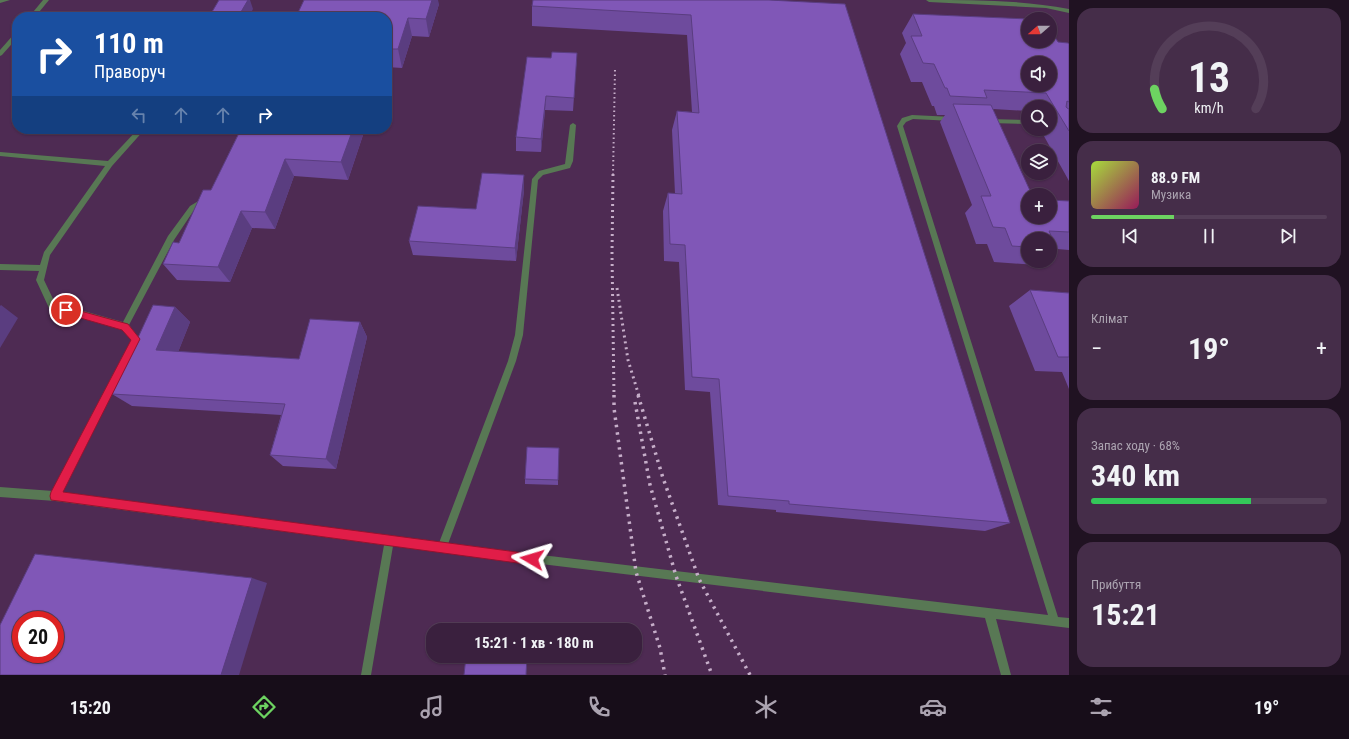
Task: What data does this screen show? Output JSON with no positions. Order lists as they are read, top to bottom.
{
  "north": "left",
  "page": {
    "map_buttons": ["+", "−"],
    "turn": ["110 m", "Праворуч"],
    "song": ["88.9 FM", "Музика"],
    "tile": [
      "Клімат",
      ["Запас ходу · 68%", "340 km"],
      ["Прибуття", "15:21"]
    ],
    "heat": ["−", "19°", "+"],
    "limit": "20",
    "trip": "15:21 · 1 хв · 180 m",
    "tabs": ["15:20", "19°"],
    "gauge": ["13", "km/h"]
  }
}
